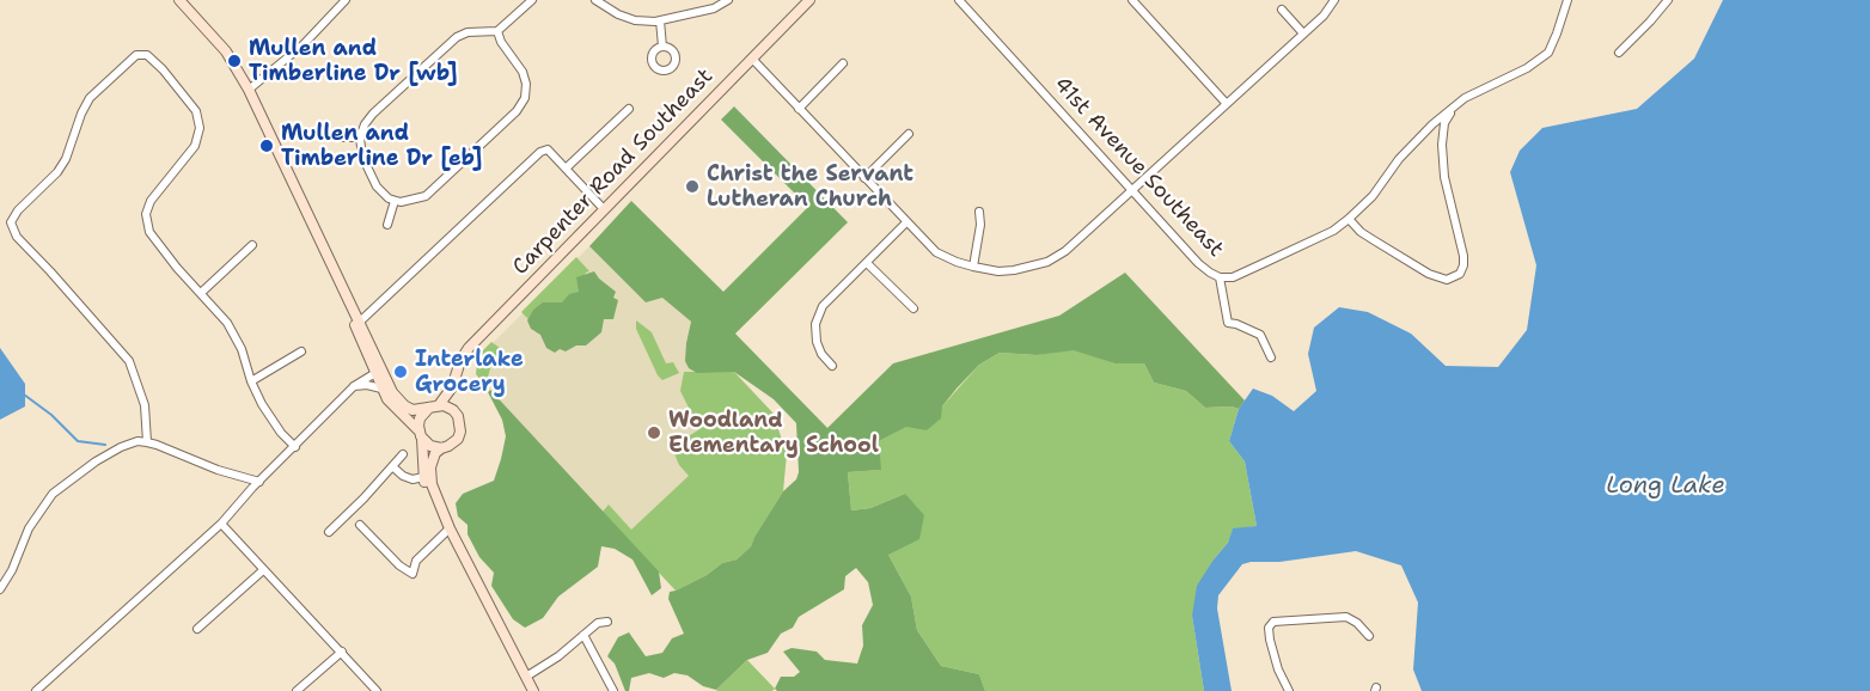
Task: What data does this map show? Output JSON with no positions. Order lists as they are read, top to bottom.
{
  "streets": {
    "street": ["41st Avenue Southeast", "Carpenter Road Southeast"]
  },
  "water": ["Long Lake"],
  "places": [
    "Mullen and Timberline Dr [wb]",
    "Mullen and Timberline Dr [eb]",
    "Christ the Servant Lutheran Church",
    "Interlake Grocery",
    "Woodland Elementary School"
  ]
}
